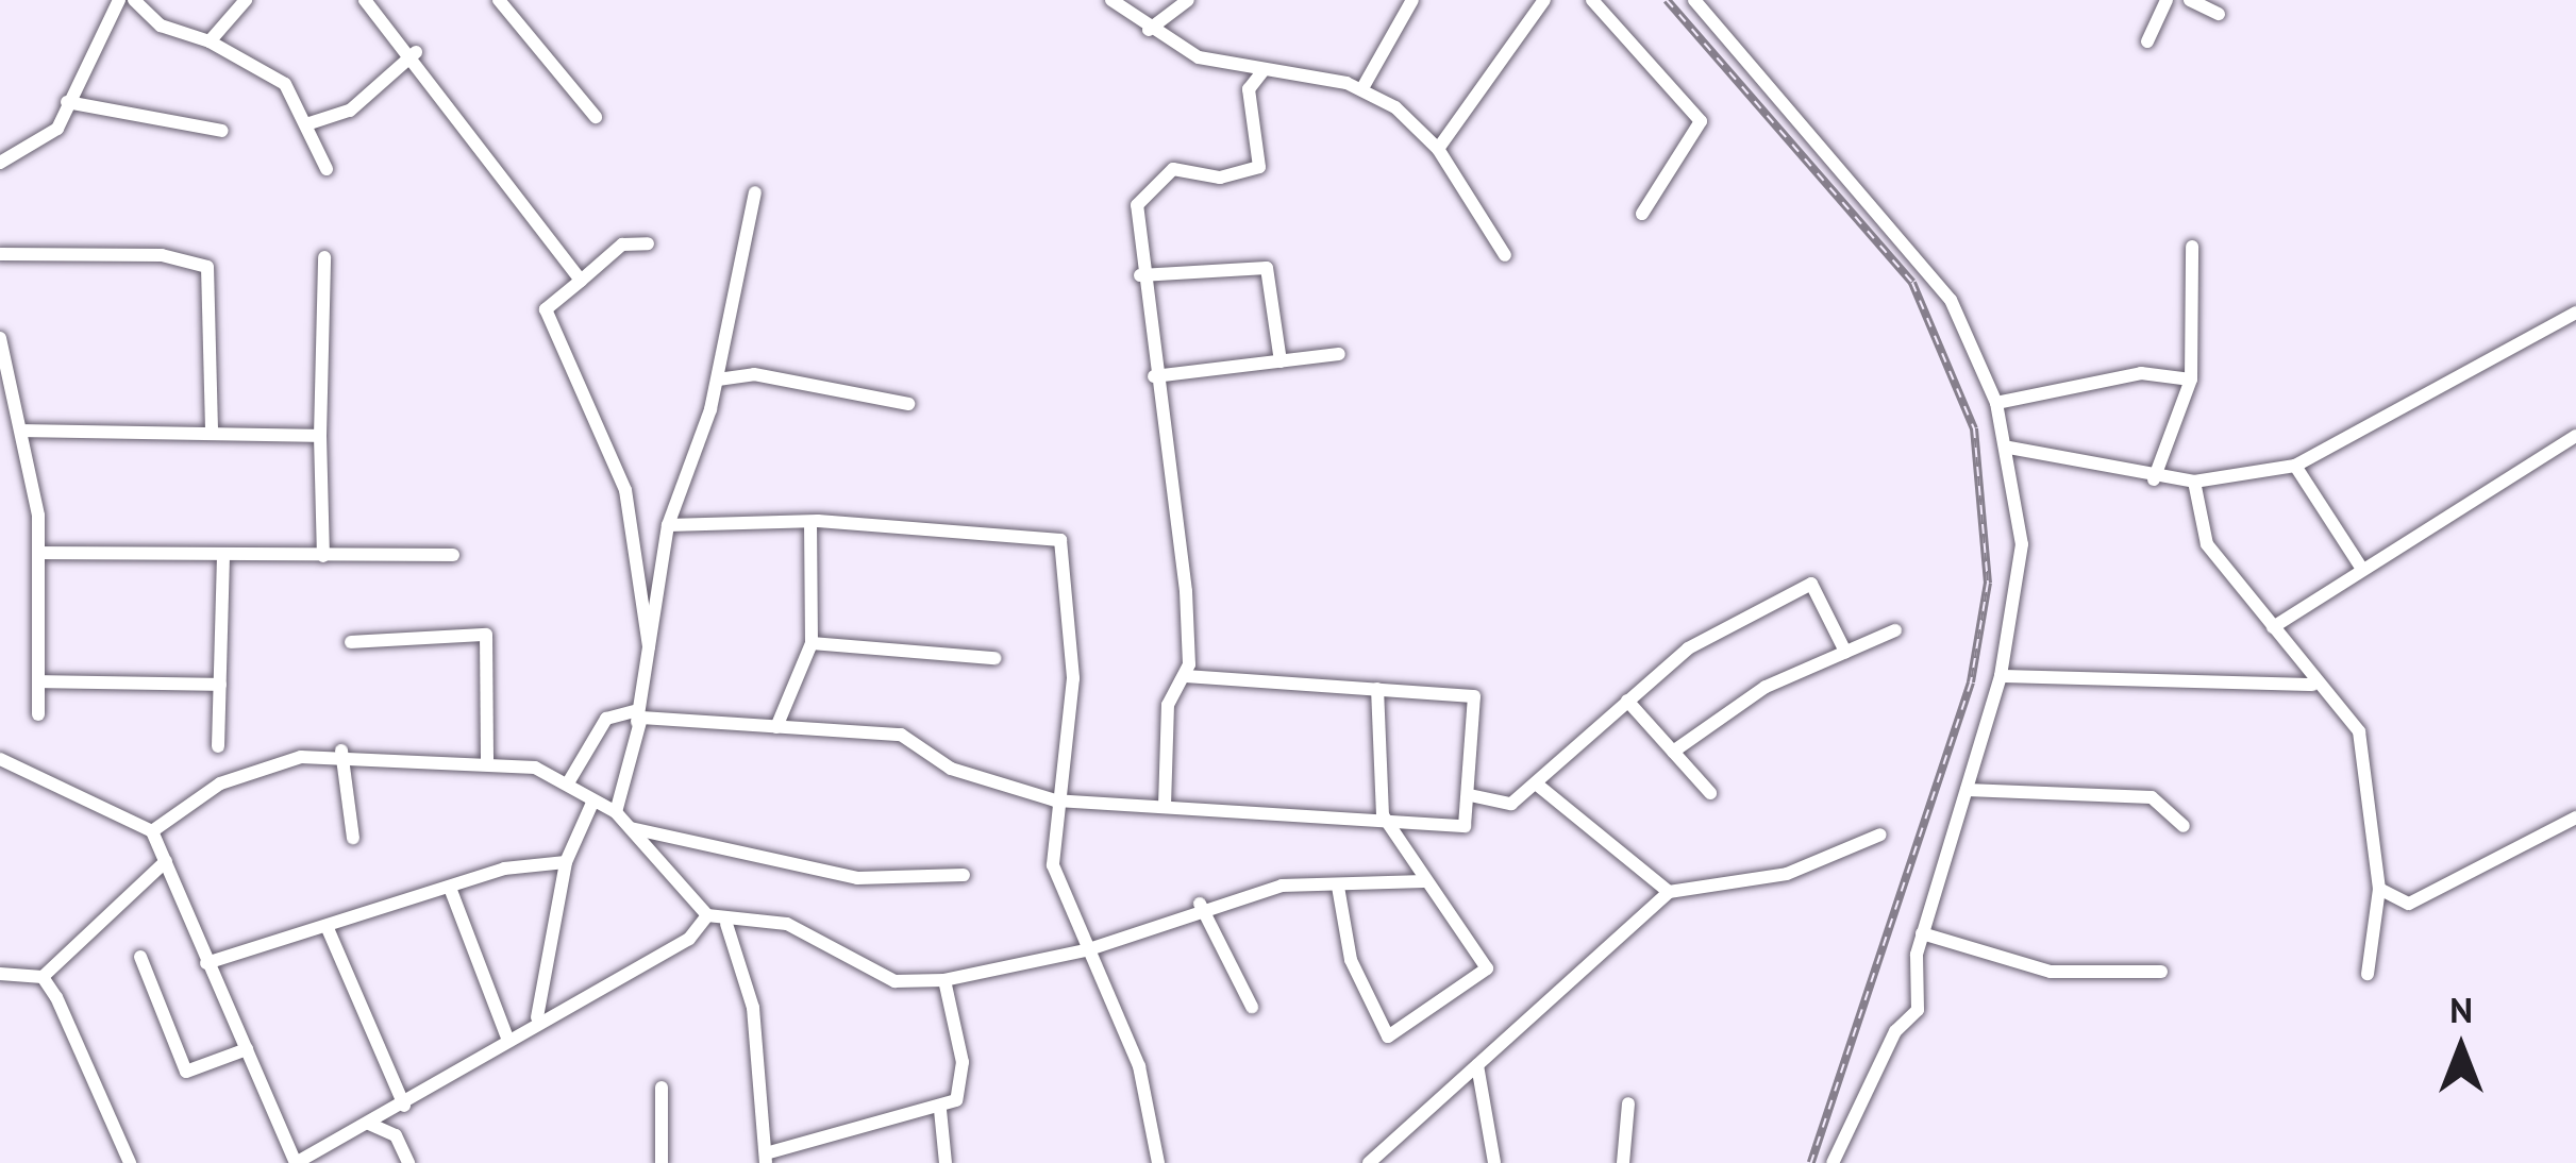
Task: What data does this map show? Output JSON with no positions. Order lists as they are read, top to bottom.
{
  "north": "top"
}
